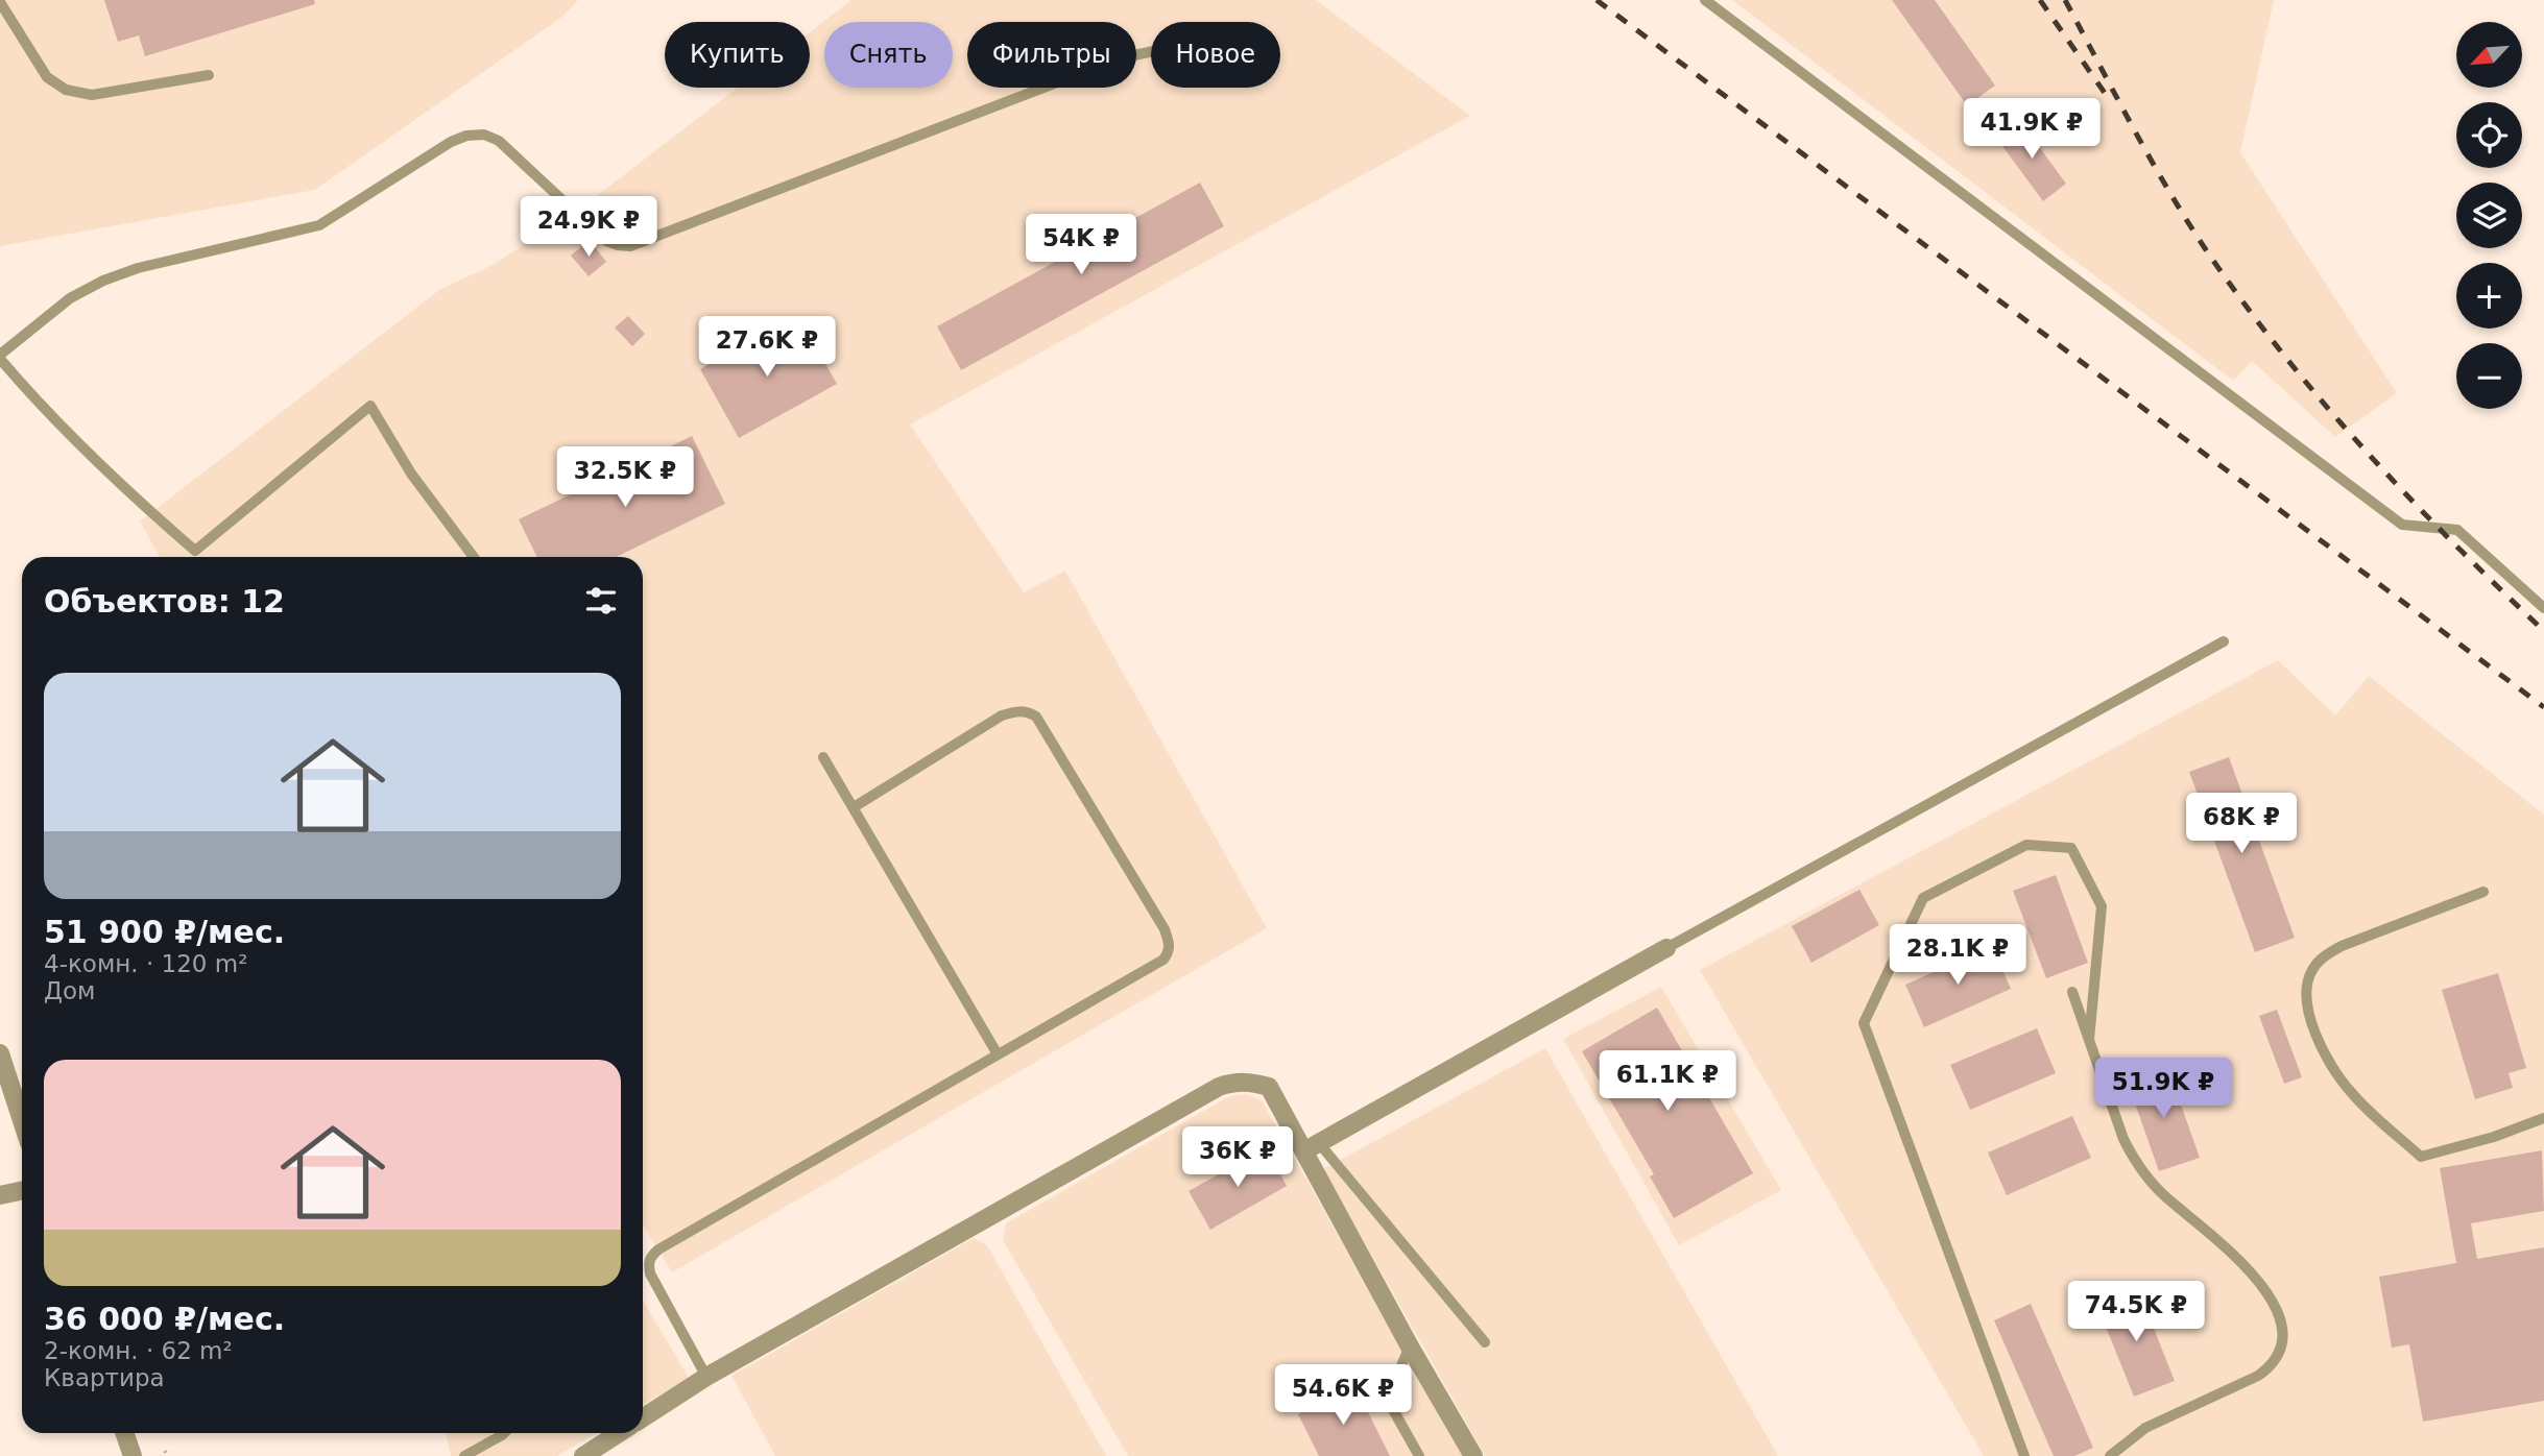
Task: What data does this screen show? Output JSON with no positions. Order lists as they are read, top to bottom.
{
  "north": "bottom left",
  "page": {
    "map_buttons": ["+", "−"],
    "chip": [
      "Купить",
      "Снять",
      "Фильтры",
      "Новое"
    ],
    "price": [
      "41.9K ₽",
      "24.9K ₽",
      "54K ₽",
      "27.6K ₽",
      "32.5K ₽",
      "68K ₽",
      "28.1K ₽",
      "61.1K ₽",
      "51.9K ₽",
      "36K ₽",
      "74.5K ₽",
      "54.6K ₽"
    ],
    "heading": "Объектов: 12",
    "list": [
      {
        "name": "51 900 ₽/мес.",
        "note": "4-комн. · 120 m² · Дом"
      },
      {
        "name": "36 000 ₽/мес.",
        "note": "2-комн. · 62 m² · Квартира"
      }
    ]
  }
}
